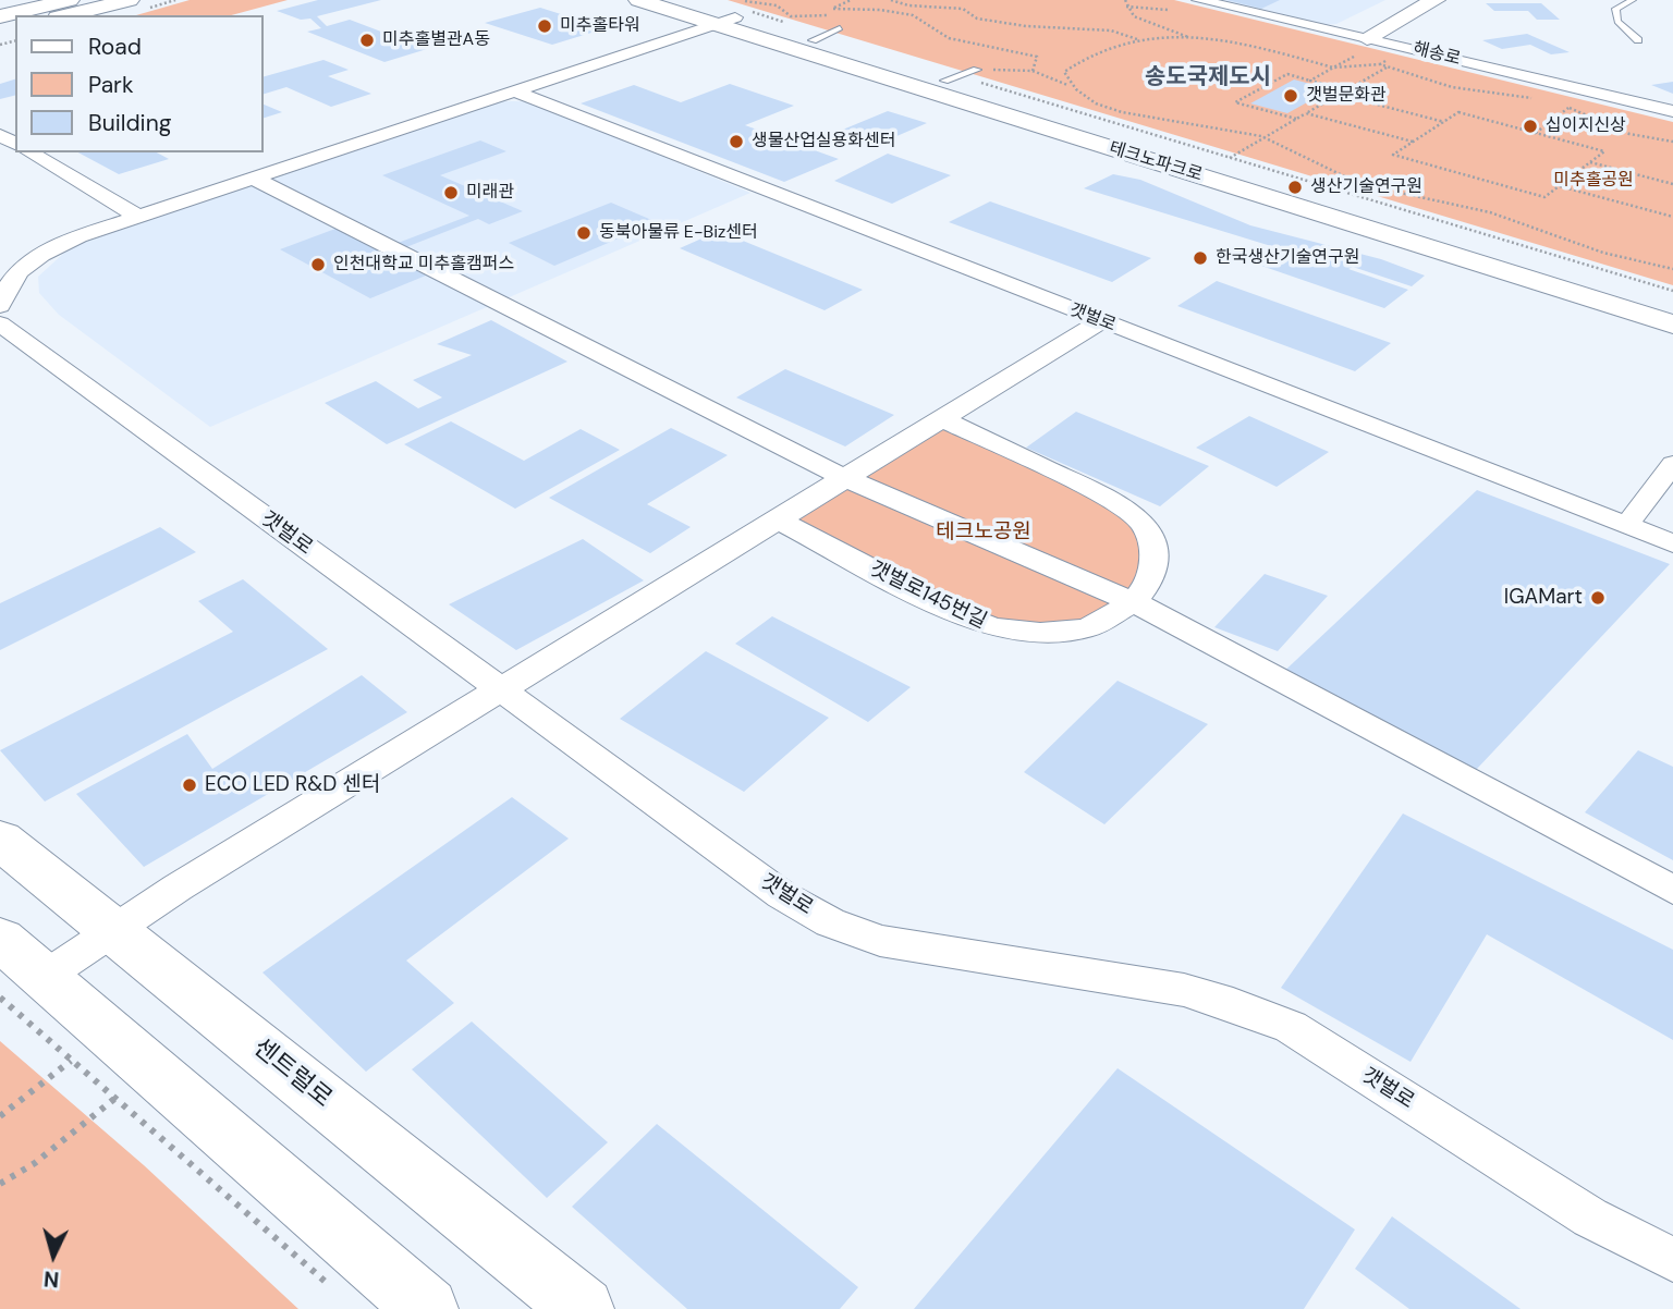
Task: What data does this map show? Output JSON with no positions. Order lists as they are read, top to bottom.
{
  "streets": {
    "street": [
      "해송로",
      "테크노파크로",
      "갯벌로",
      "갯벌로145번길",
      "센트럴로"
    ]
  },
  "districts": ["송도국제도시"],
  "parks": ["미추홀공원", "테크노공원"],
  "places": [
    "미추홀타워",
    "미추홀별관A동",
    "갯벌문화관",
    "십이지신상",
    "생물산업실용화센터",
    "생산기술연구원",
    "미래관",
    "동북아물류 E-Biz센터",
    "한국생산기술연구원",
    "인천대학교 미추홀캠퍼스",
    "IGAMart",
    "ECO LED R&D 센터"
  ],
  "legend": ["Road", "Park", "Building"],
  "north": "bottom"
}
